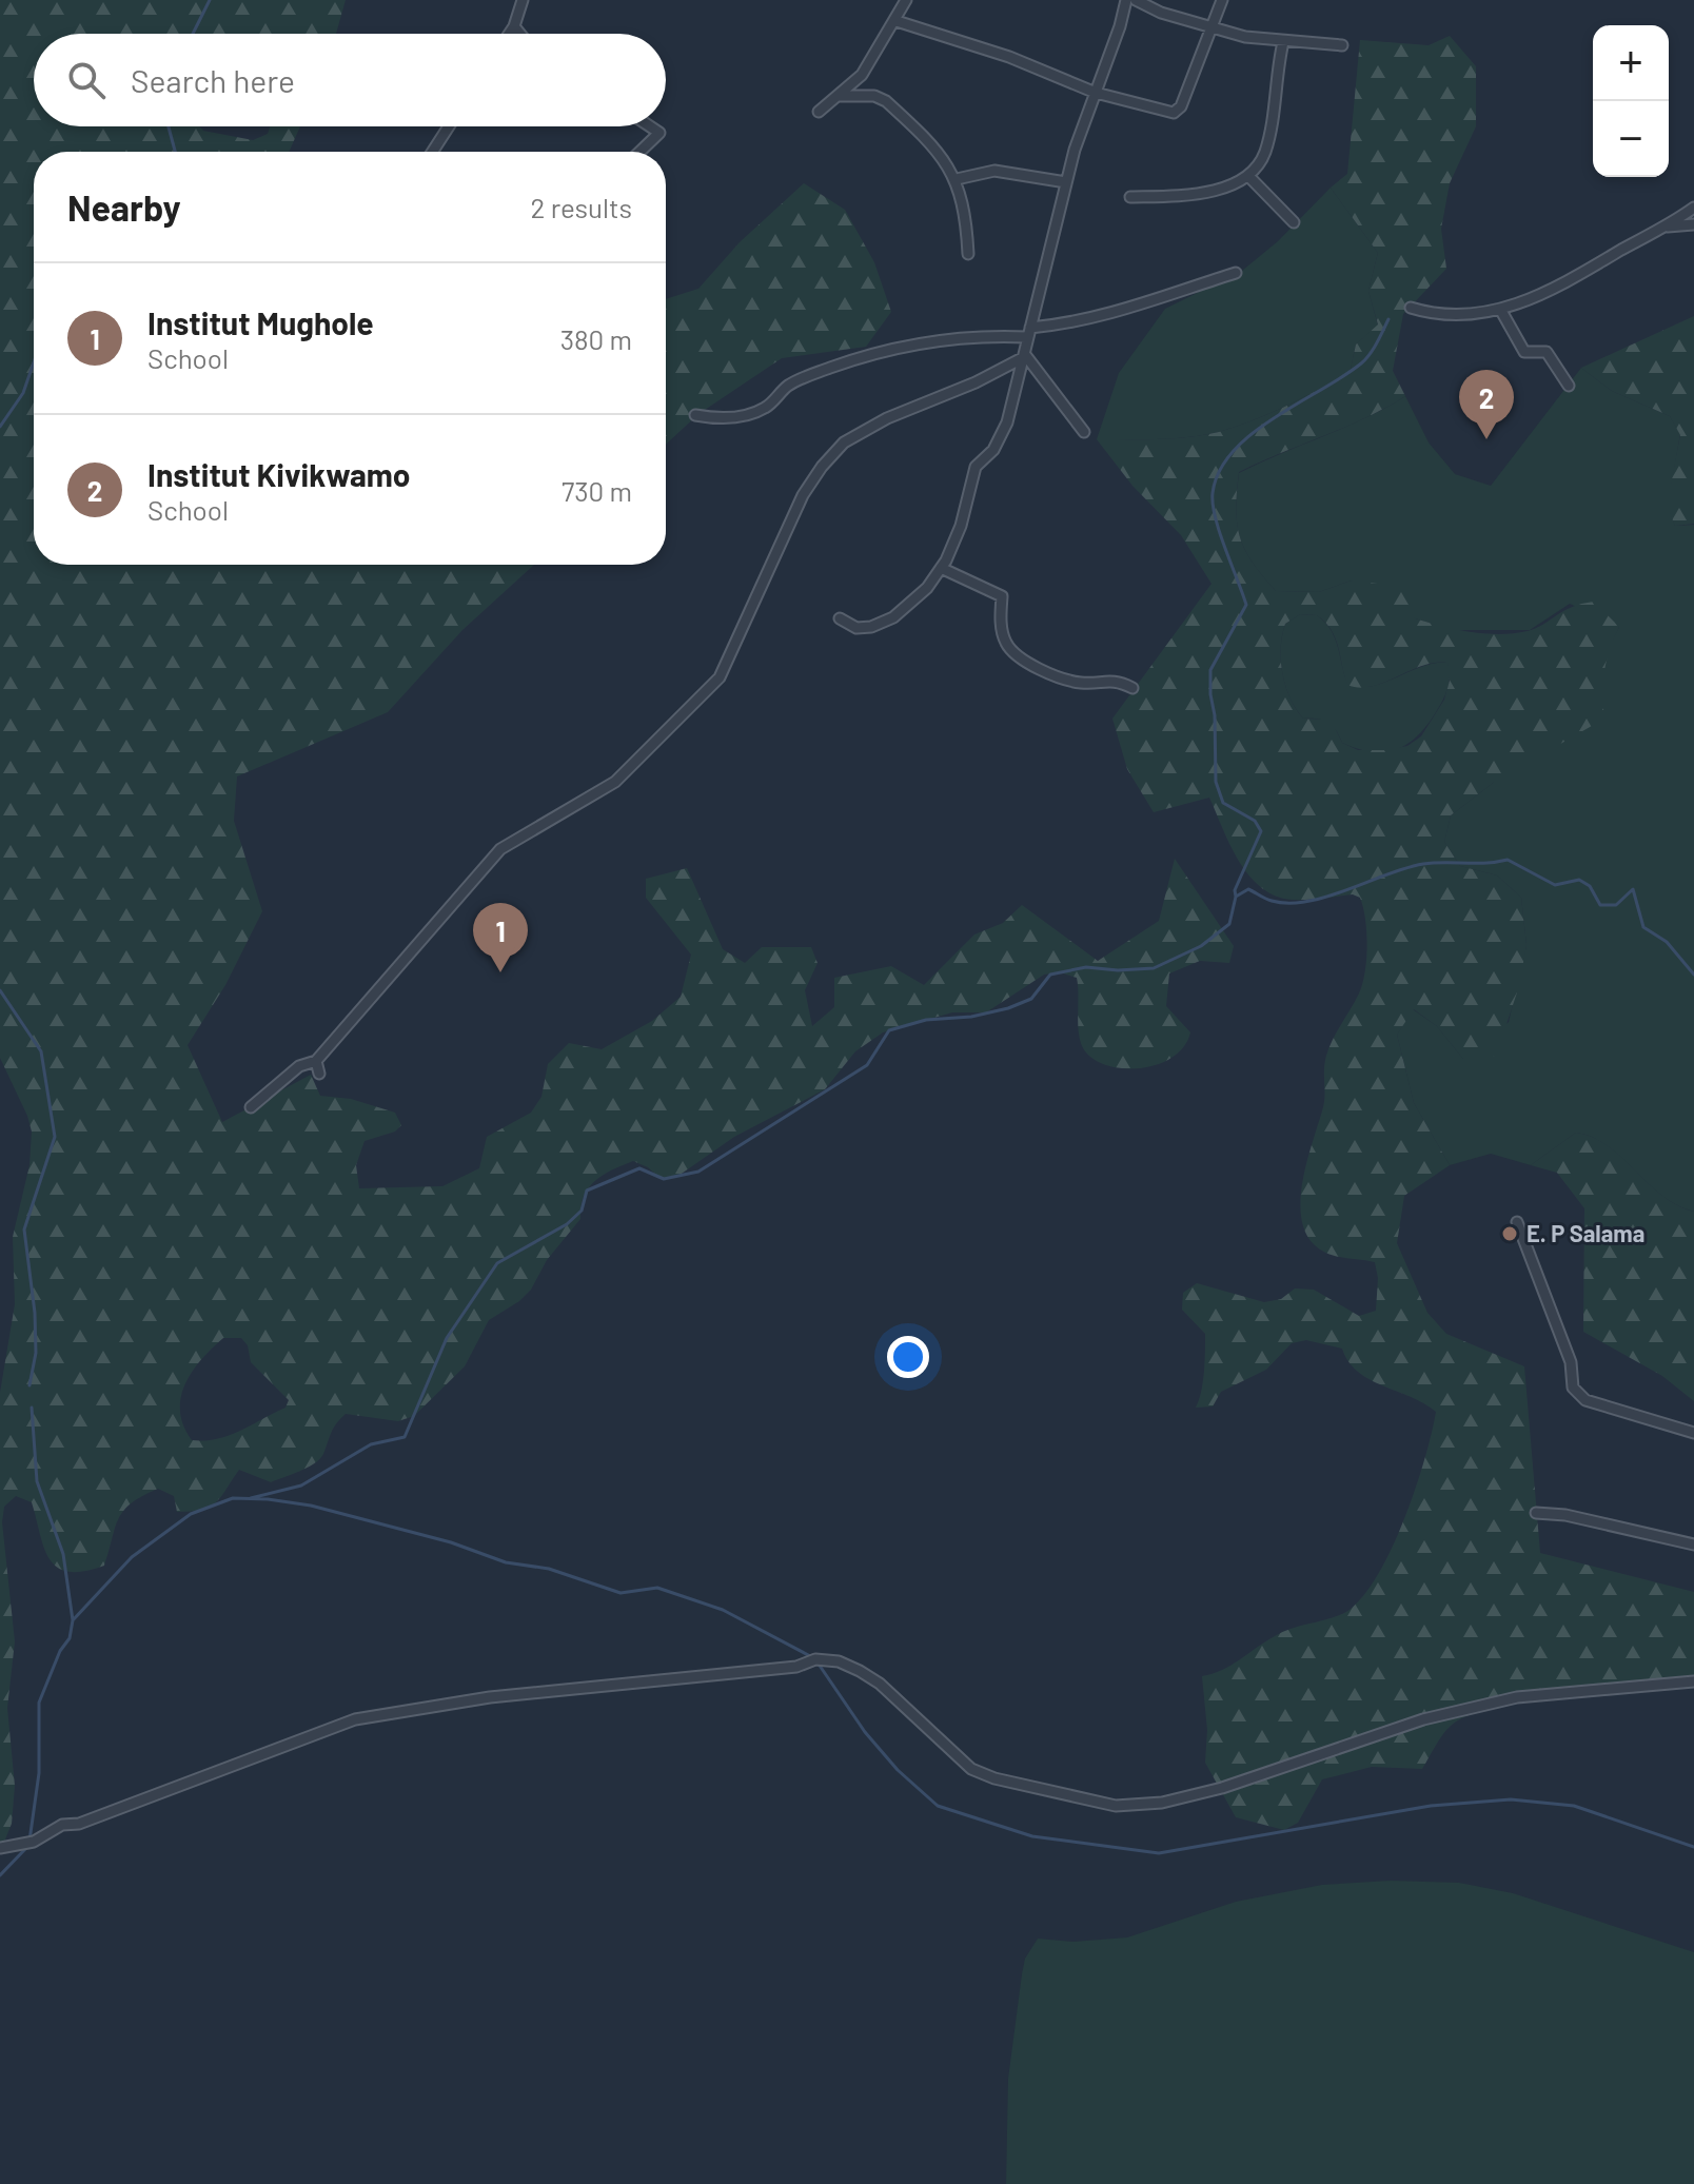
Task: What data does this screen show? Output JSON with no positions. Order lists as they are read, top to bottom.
{
  "places": ["E. P Salama"],
  "page": {
    "map_buttons": ["+", "−"],
    "search": "Search here",
    "heading": ["Nearby", "2 results"],
    "list": [
      {
        "mark": "1",
        "name": "Institut Mughole",
        "note": "School",
        "value": "380 m"
      },
      {
        "mark": "2",
        "name": "Institut Kivikwamo",
        "note": "School",
        "value": "730 m"
      }
    ],
    "pins": ["2", "1"]
  }
}
